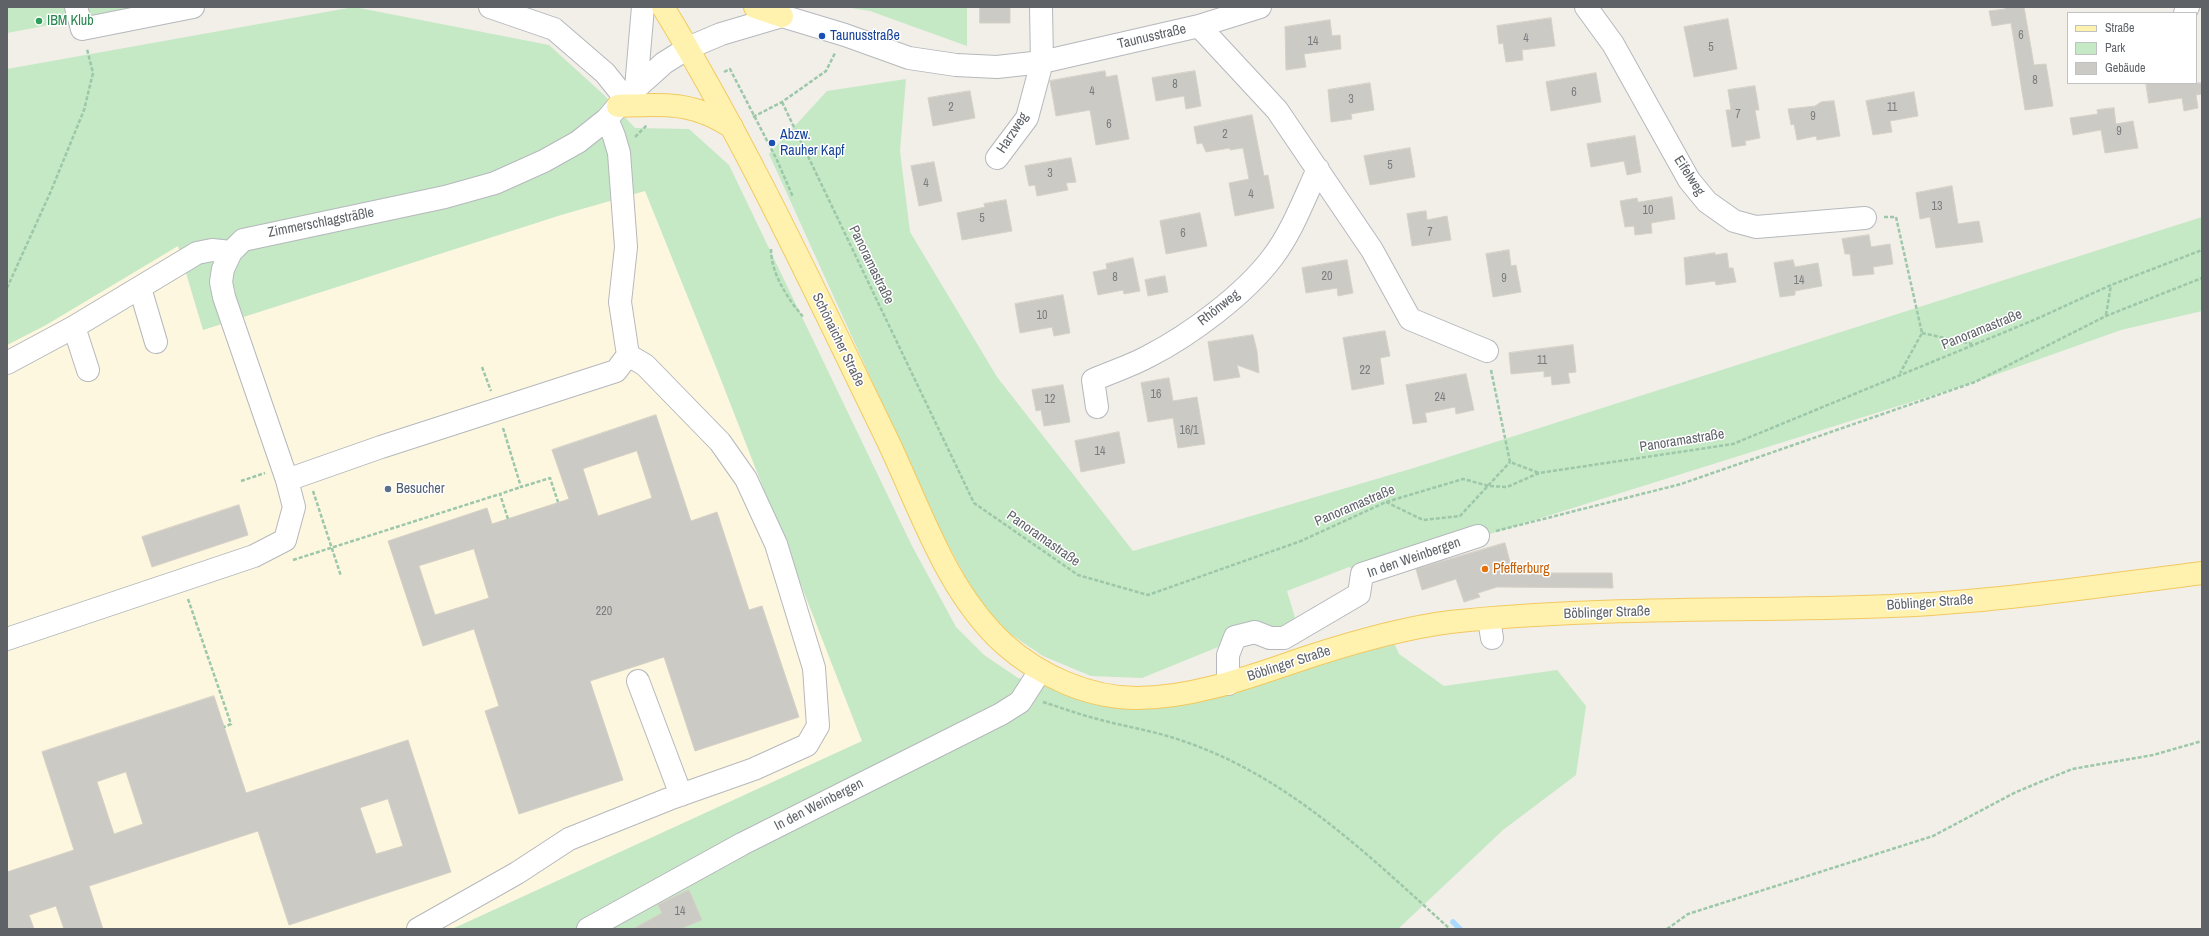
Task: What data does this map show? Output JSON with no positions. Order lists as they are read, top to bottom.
{
  "streets": {
    "main road": ["Schönaicher Straße", "Böblinger Straße"],
    "street": [
      "Taunusstraße",
      "Harzweg",
      "Eifelweg",
      "Zimmerschlagsträßle",
      "Rhönweg",
      "In den Weinbergen"
    ],
    "path": ["Panoramastraße"]
  },
  "crossings": [
    ["Taunusstraße", "Harzweg"],
    ["Zimmerschlagsträßle", "Schönaicher Straße"],
    ["Schönaicher Straße", "In den Weinbergen"],
    ["Schönaicher Straße", "Böblinger Straße"],
    ["In den Weinbergen", "Böblinger Straße"]
  ],
  "places": [
    "IBM Klub",
    "Taunusstraße",
    "Abzw. Rauher Kapf",
    "Besucher",
    "Pfefferburg"
  ],
  "house_numbers": [
    "6",
    "4",
    "14",
    "5",
    "8",
    "8",
    "4",
    "6",
    "3",
    "2",
    "11",
    "7",
    "9",
    "6",
    "9",
    "2",
    "5",
    "3",
    "4",
    "4",
    "13",
    "10",
    "5",
    "7",
    "6",
    "20",
    "8",
    "9",
    "14",
    "10",
    "11",
    "22",
    "16",
    "24",
    "12",
    "16/1",
    "14",
    "220",
    "14"
  ],
  "legend": ["Straße", "Park", "Gebäude"]
}
